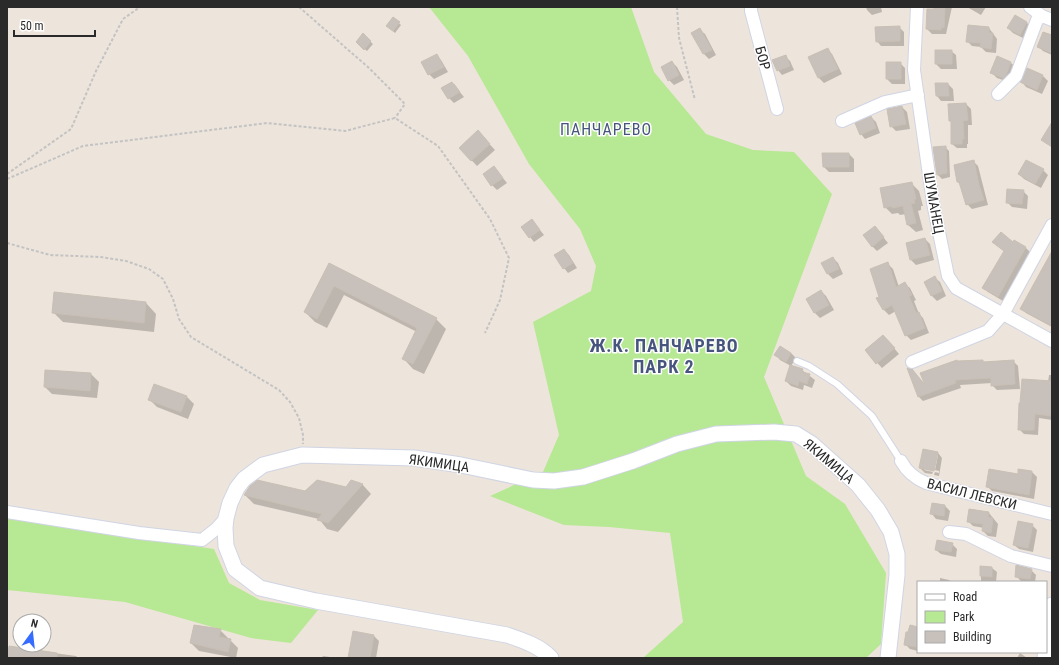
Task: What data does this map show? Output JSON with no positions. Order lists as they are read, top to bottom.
{
  "streets": {
    "street": [
      "БОР",
      "ШУМАНЕЦ",
      "ЯКИМИЦА",
      "ВАСИЛ ЛЕВСКИ"
    ]
  },
  "districts": ["ПАНЧАРЕВО", "Ж.К. ПАНЧАРЕВО ПАРК 2"],
  "legend": ["Road", "Park", "Building"],
  "scale_bar": "50 m",
  "north": "top"
}
